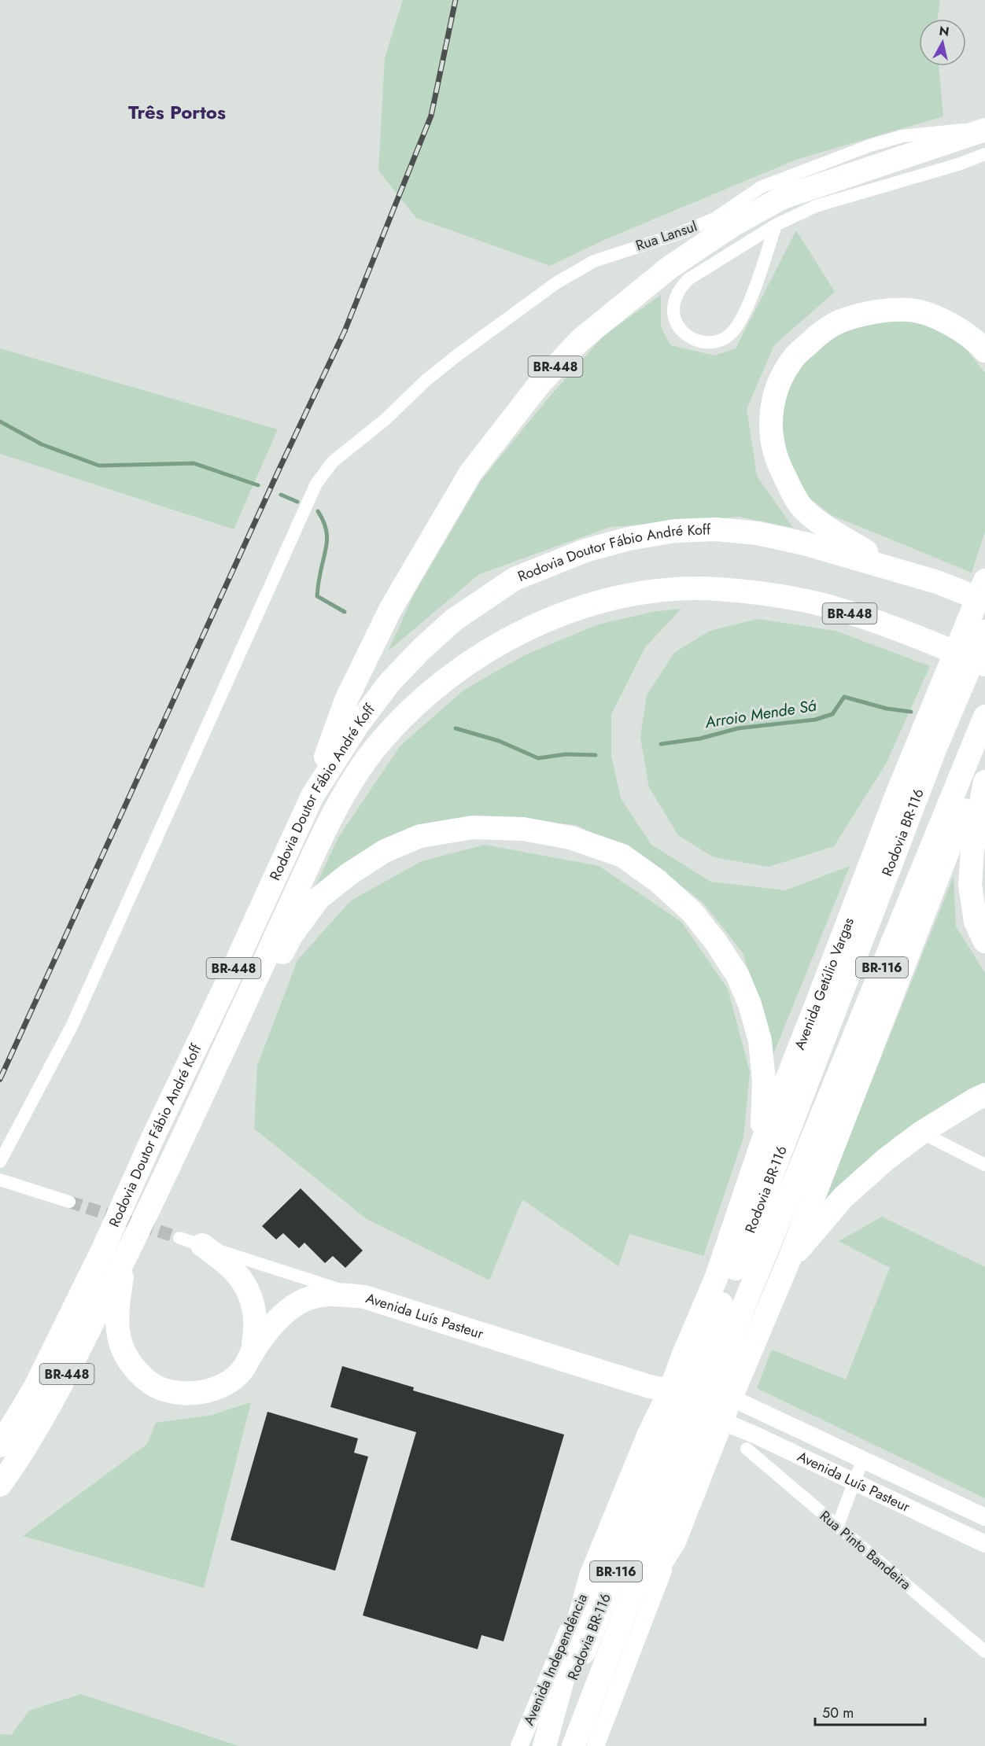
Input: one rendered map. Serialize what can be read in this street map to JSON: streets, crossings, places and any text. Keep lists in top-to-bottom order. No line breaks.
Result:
{"streets":{"highway":["BR-448","Rodovia Doutor Fábio André Koff","Rodovia BR-116","BR-116","Avenida Getúlio Vargas","Avenida Luís Pasteur","Avenida Independência"],"street":["Rua Lansul","Rua Pinto Bandeira"]},"crossings":[["Rua Lansul","BR-448"],["BR-448","Rodovia Doutor Fábio André Koff"],["Rodovia BR-116","BR-116"],["BR-116","Avenida Independência"],["Avenida Getúlio Vargas","Avenida Luís Pasteur"],["Avenida Getúlio Vargas","Avenida Independência"],["Avenida Luís Pasteur","Avenida Independência"]],"districts":["Três Portos"],"water":["Arroio Mende Sá"],"scale_bar":"50 m","north":"top"}
